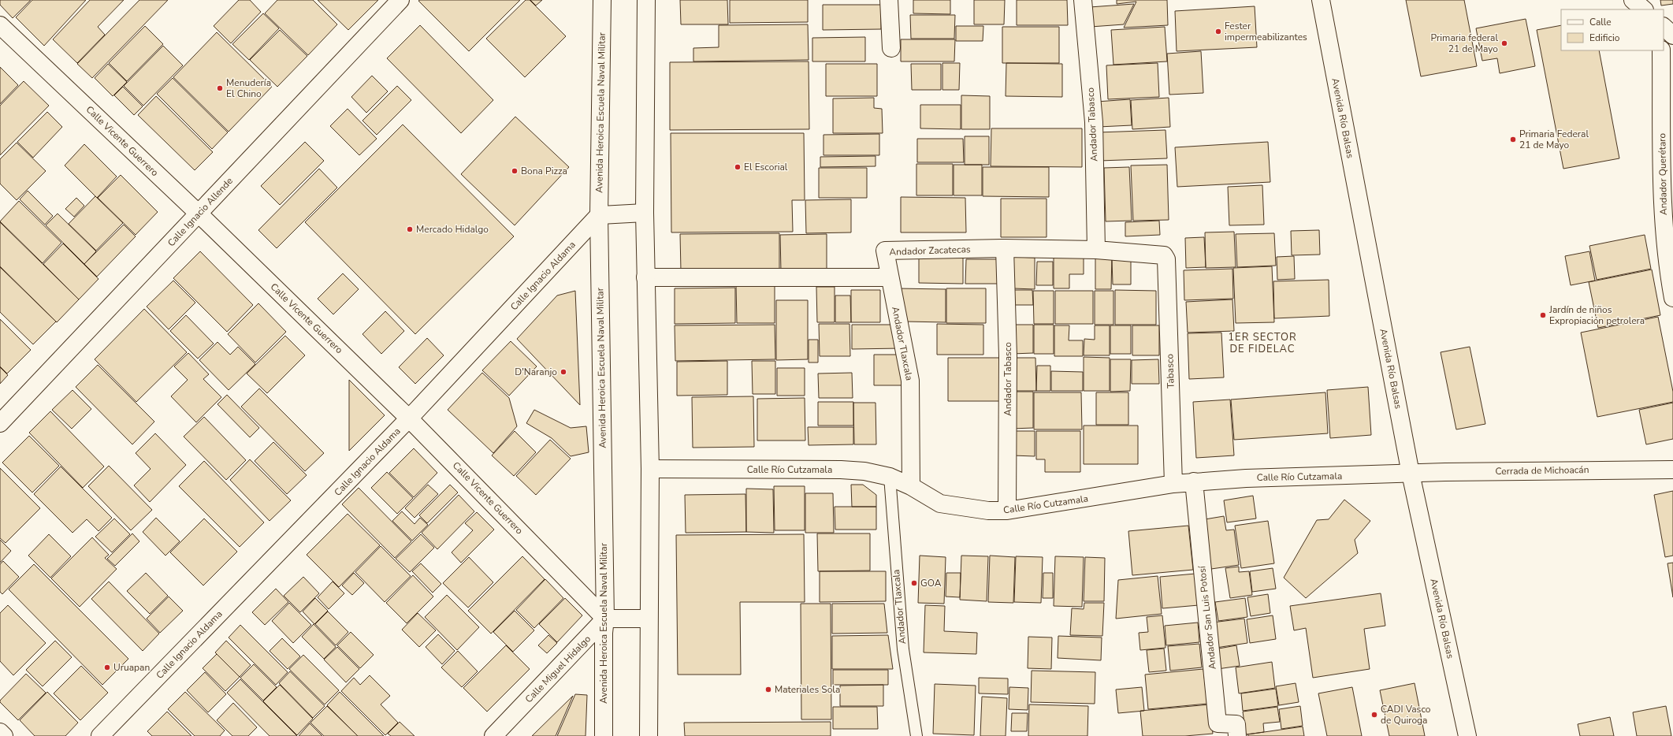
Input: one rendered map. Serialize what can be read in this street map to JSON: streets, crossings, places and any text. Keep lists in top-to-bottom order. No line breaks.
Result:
{"streets":{"street":["Avenida Heroica Escuela Naval Militar","Avenida Río Balsas","Andador Tabasco","Calle Vicente Guerrero","Andador Querétaro","Calle Ignacio Allende","Andador Zacatecas","Calle Ignacio Aldama","Andador Tlaxcala","Tabasco","Calle Río Cutzamala","Cerrada de Michoacán","Andador San Luis Potosí","Calle Miguel Hidalgo"]},"crossings":[["Avenida Heroica Escuela Naval Militar","Calle Vicente Guerrero"],["Avenida Heroica Escuela Naval Militar","Calle Ignacio Aldama"],["Avenida Heroica Escuela Naval Militar","Calle Miguel Hidalgo"],["Avenida Río Balsas","Calle Río Cutzamala"],["Avenida Río Balsas","Cerrada de Michoacán"],["Andador Tabasco","Andador Zacatecas"],["Andador Tabasco","Calle Río Cutzamala"],["Calle Vicente Guerrero","Calle Ignacio Allende"],["Calle Vicente Guerrero","Calle Ignacio Aldama"],["Calle Vicente Guerrero","Calle Miguel Hidalgo"],["Andador Zacatecas","Andador Tlaxcala"],["Andador Zacatecas","Tabasco"],["Andador Tlaxcala","Calle Río Cutzamala"],["Tabasco","Calle Río Cutzamala"],["Calle Río Cutzamala","Cerrada de Michoacán"],["Calle Río Cutzamala","Andador San Luis Potosí"]],"districts":["1ER SECTOR DE FIDELAC"],"places":["Fester impermeabilizantes","Primaria federal 21 de Mayo","Menudería El Chino","Primaria Federal 21 de Mayo","El Escorial","Bona Pizza","Mercado Hidalgo","Jardín de niños Expropiación petrolera","D'Naranjo","GOA","Uruapan","Materiales Sola","CADI Vasco de Quiroga"],"legend":["Calle","Edificio"]}
